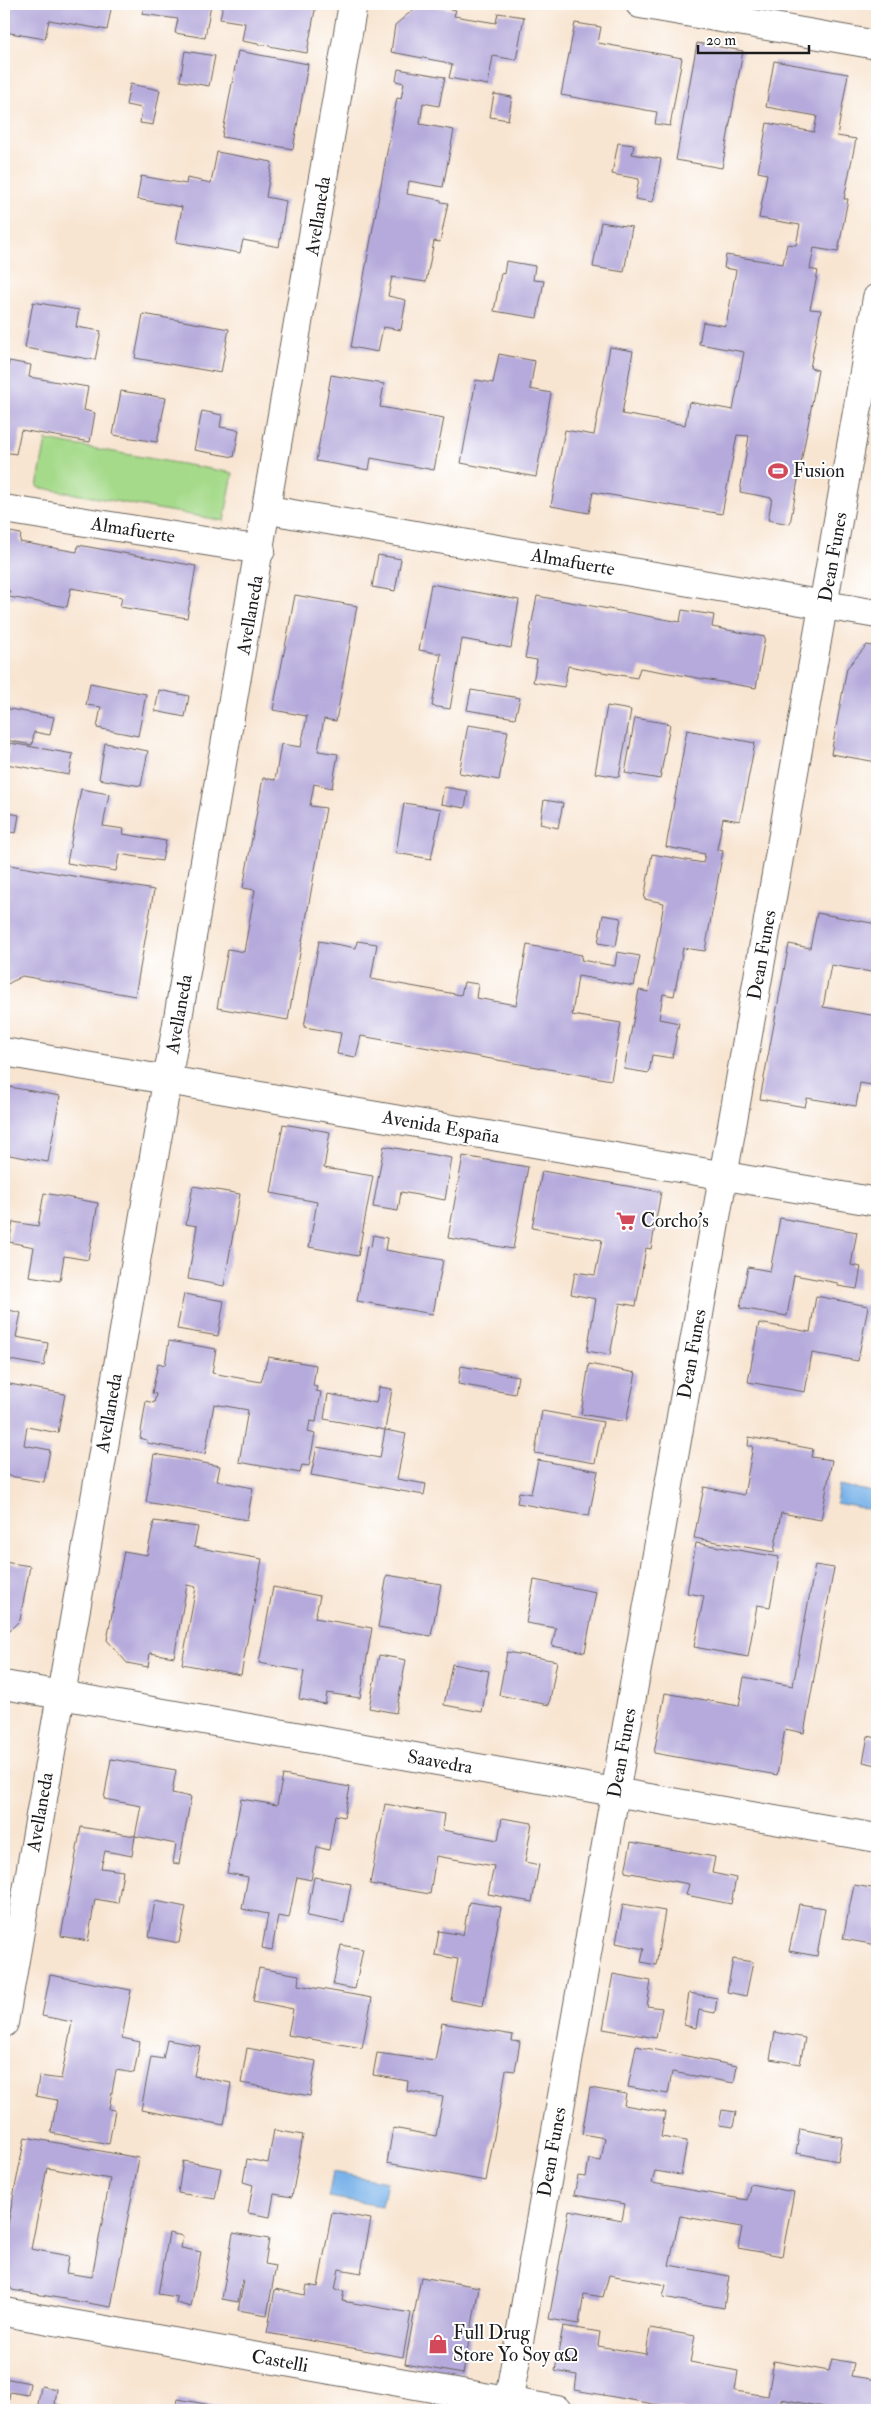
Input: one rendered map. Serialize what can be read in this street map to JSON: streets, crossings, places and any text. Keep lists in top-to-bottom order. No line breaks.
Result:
{"streets":{"street":["Avellaneda","Almafuerte","Dean Funes","Avenida España","Saavedra","Castelli"]},"crossings":[["Avellaneda","Almafuerte"],["Avellaneda","Avenida España"],["Avellaneda","Saavedra"],["Almafuerte","Dean Funes"],["Dean Funes","Avenida España"],["Dean Funes","Saavedra"],["Dean Funes","Castelli"]],"places":{"sports":["Fusion"],"supermarket":["Corcho's"],"shop":["Full Drug Store Yo Soy αΩ"]},"scale_bar":"20 m"}
